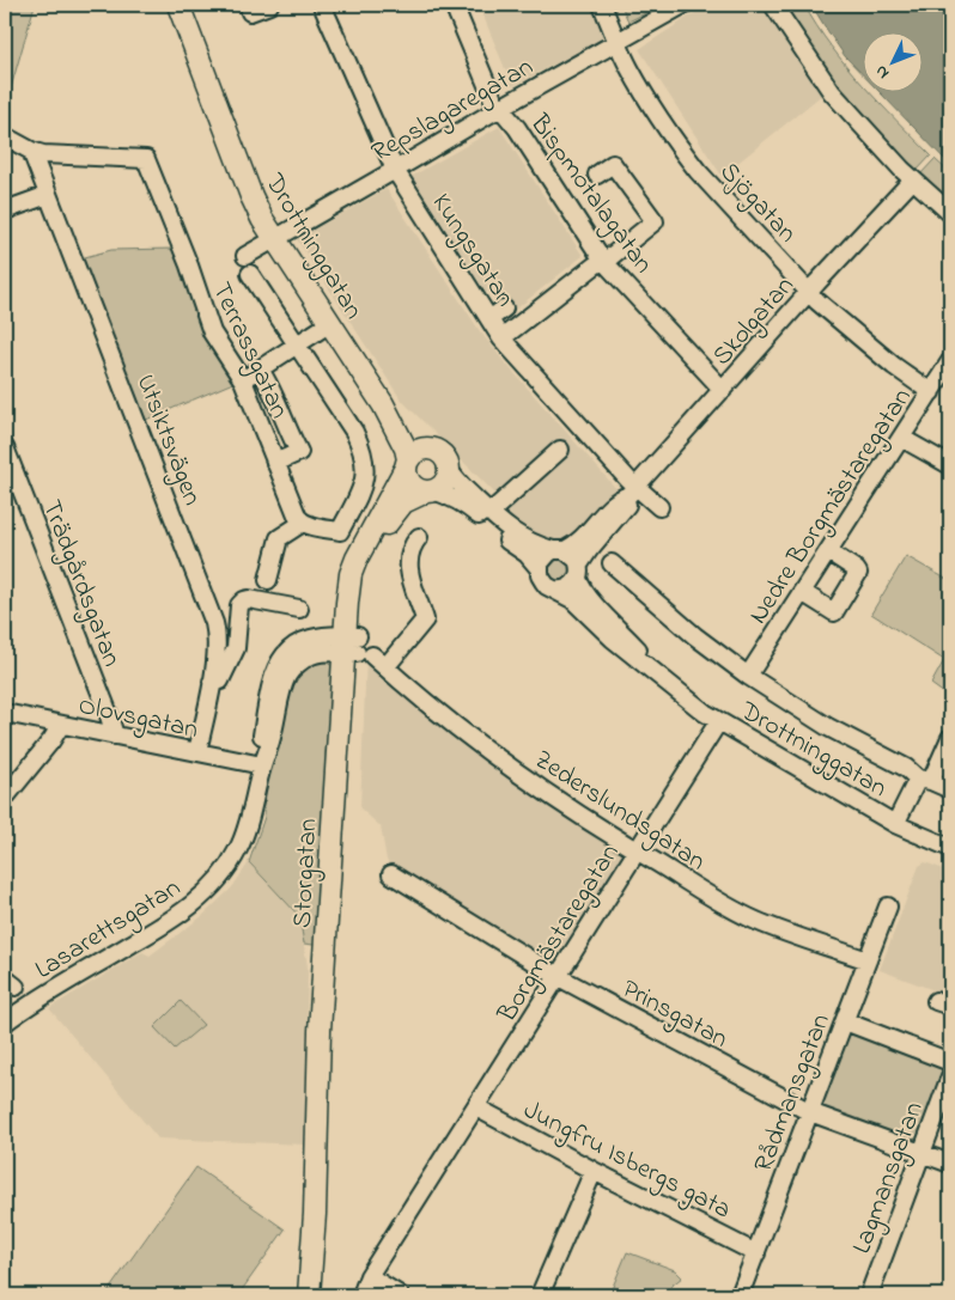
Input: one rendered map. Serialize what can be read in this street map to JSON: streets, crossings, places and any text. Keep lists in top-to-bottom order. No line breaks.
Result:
{"streets":{"main road":["Drottninggatan","Storgatan"],"street":["Repslagaregatan","Bispmotalagatan","Sjögatan","Kungsgatan","Skolgatan","Terrassgatan","Utsiktsvägen","Nedre Borgmästaregatan","Trädgårdsgatan","Olovsgatan","Zederslundsgatan","Lasarettsgatan","Borgmästaregatan","Prinsgatan","Rådmansgatan","Jungfru Isbergs gata","Lagmansgatan"]},"crossings":[["Repslagaregatan","Bispmotalagatan"],["Repslagaregatan","Sjögatan"],["Repslagaregatan","Drottninggatan"],["Repslagaregatan","Kungsgatan"],["Bispmotalagatan","Skolgatan"],["Sjögatan","Skolgatan"],["Sjögatan","Nedre Borgmästaregatan"],["Drottninggatan","Skolgatan"],["Drottninggatan","Storgatan"],["Drottninggatan","Borgmästaregatan"],["Kungsgatan","Skolgatan"],["Terrassgatan","Utsiktsvägen"],["Utsiktsvägen","Olovsgatan"],["Trädgårdsgatan","Olovsgatan"],["Olovsgatan","Lasarettsgatan"],["Zederslundsgatan","Storgatan"],["Zederslundsgatan","Lasarettsgatan"],["Zederslundsgatan","Borgmästaregatan"],["Zederslundsgatan","Rådmansgatan"],["Storgatan","Lasarettsgatan"],["Borgmästaregatan","Prinsgatan"],["Borgmästaregatan","Jungfru Isbergs gata"],["Prinsgatan","Rådmansgatan"],["Prinsgatan","Lagmansgatan"],["Rådmansgatan","Jungfru Isbergs gata"]],"north":"bottom left"}
